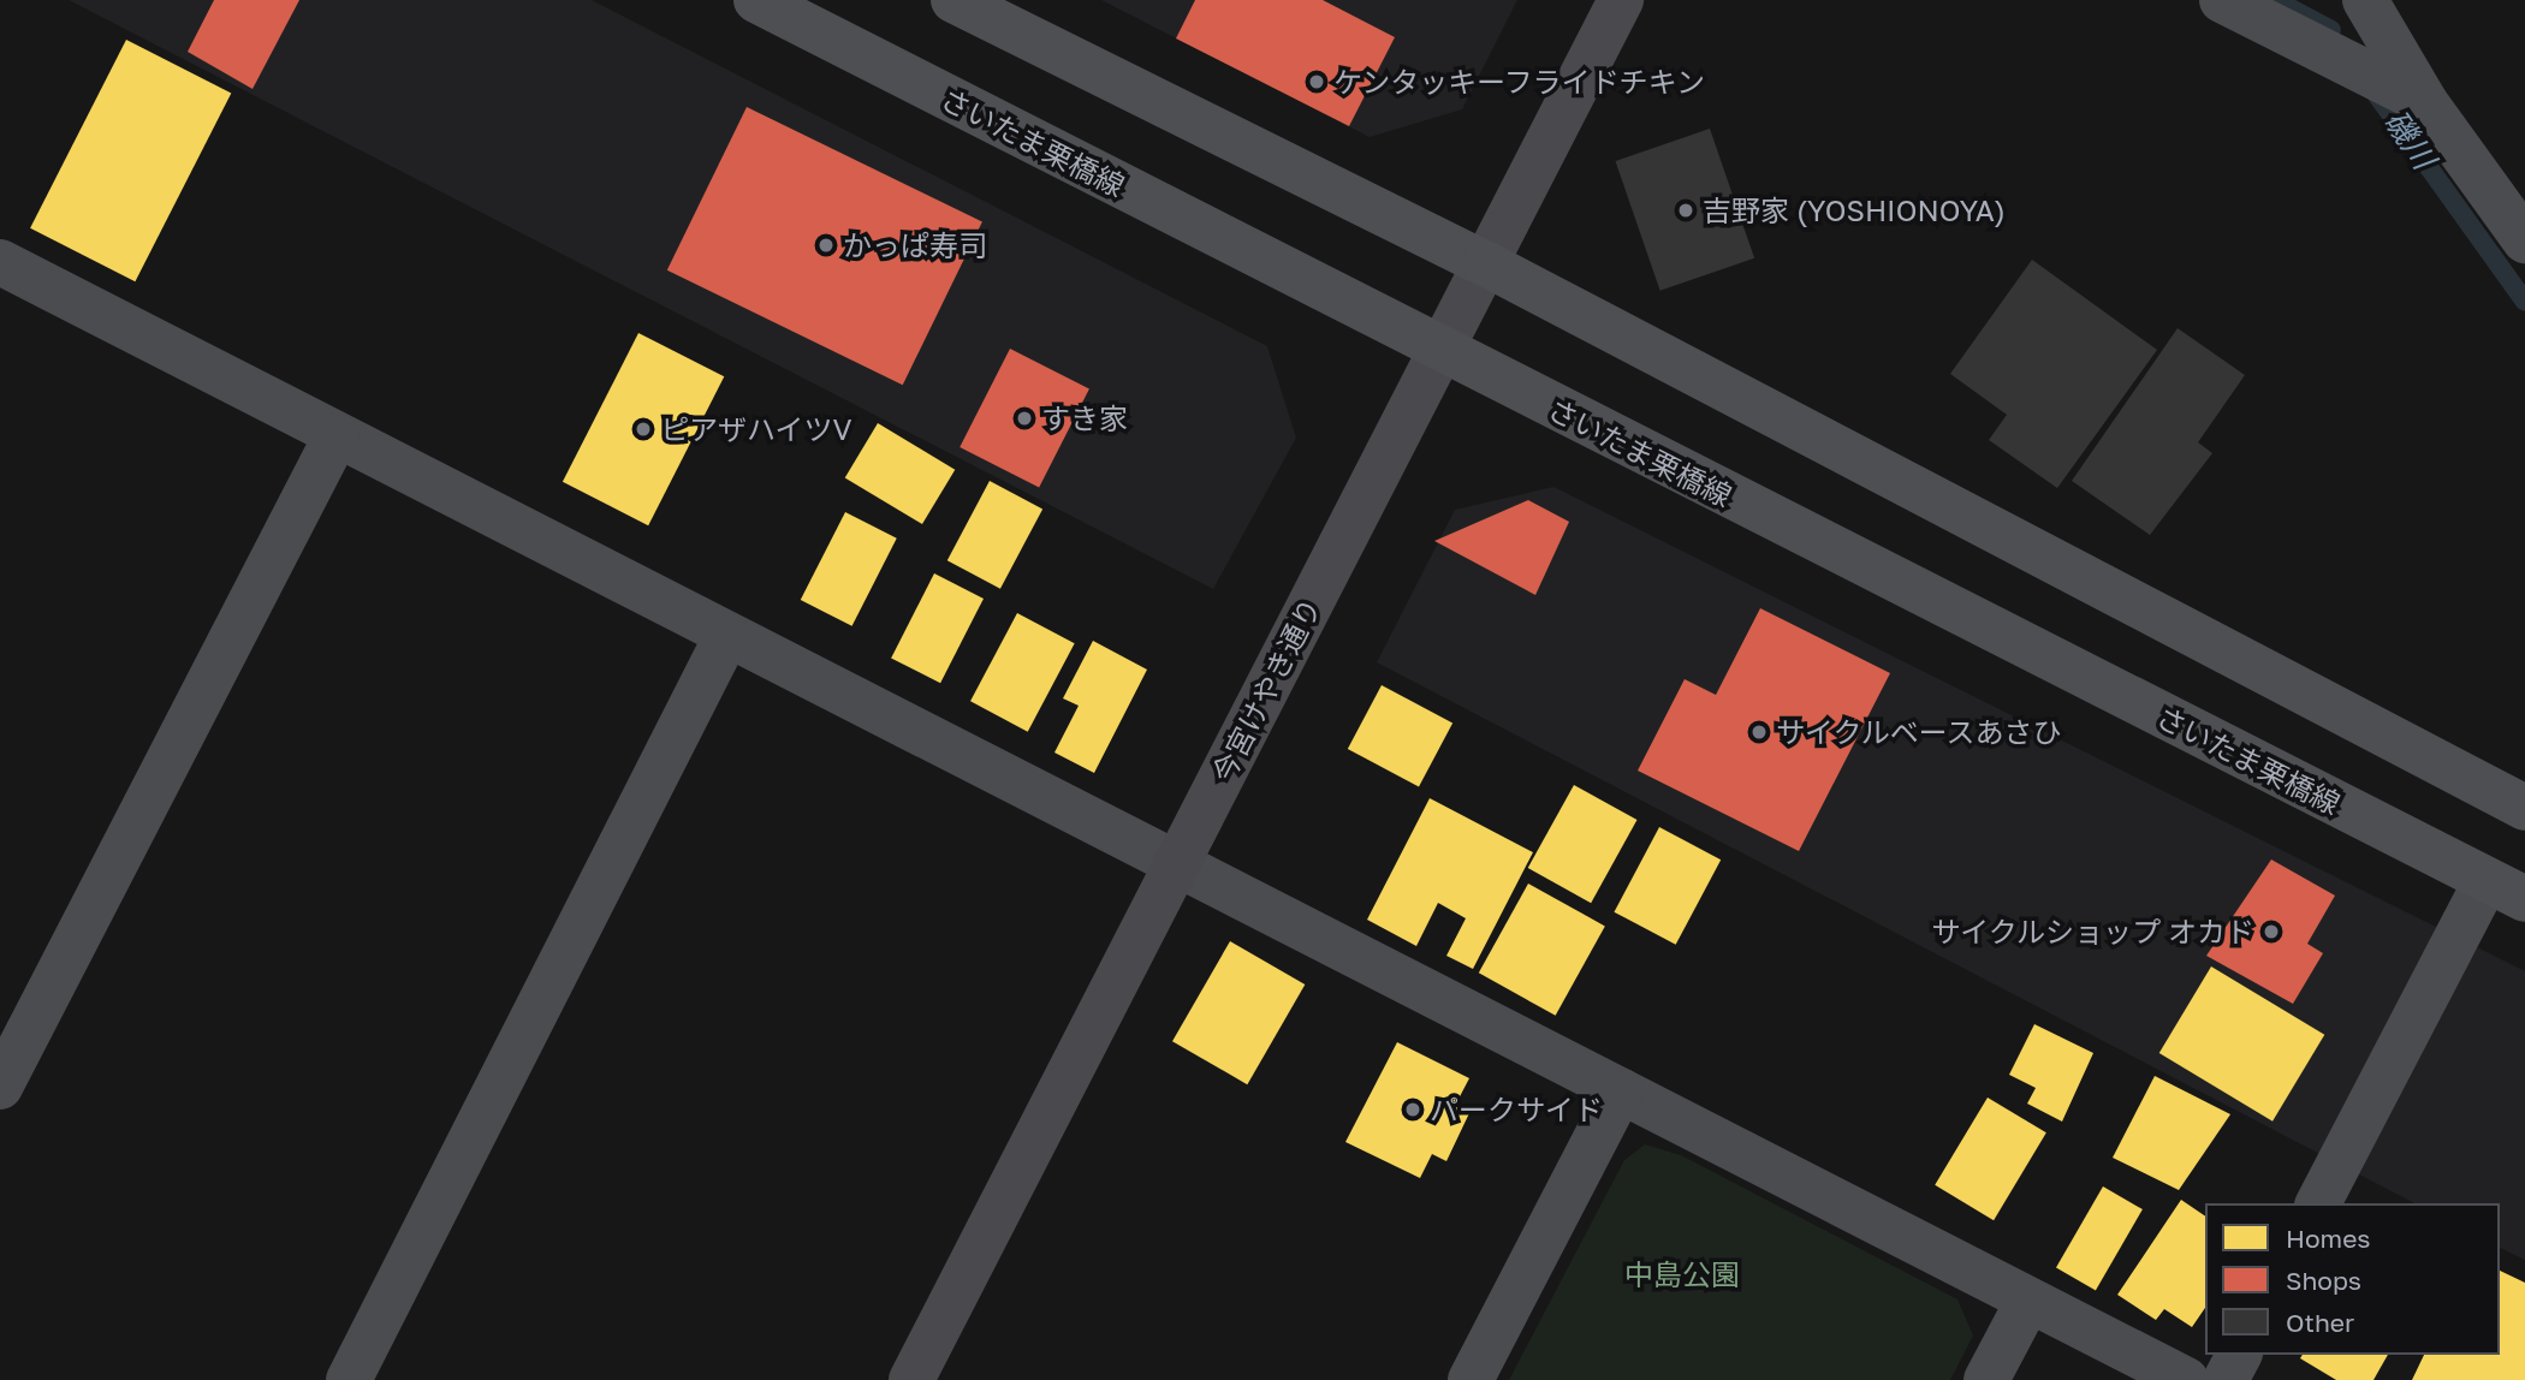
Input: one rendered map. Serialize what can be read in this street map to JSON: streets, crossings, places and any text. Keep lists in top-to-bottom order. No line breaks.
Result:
{"streets":{"main road":["さいたま栗橋線"],"street":["今宮けやき通り"]},"crossings":[["さいたま栗橋線","今宮けやき通り"]],"water":["磯川"],"parks":["中島公園"],"places":["ケンタッキーフライドチキン","吉野家 (YOSHIONOYA)","かっぱ寿司","すき家","ピアザハイツV","サイクルベースあさひ","サイクルショップ オカド","パークサイド"],"legend":["Homes","Shops","Other"]}
